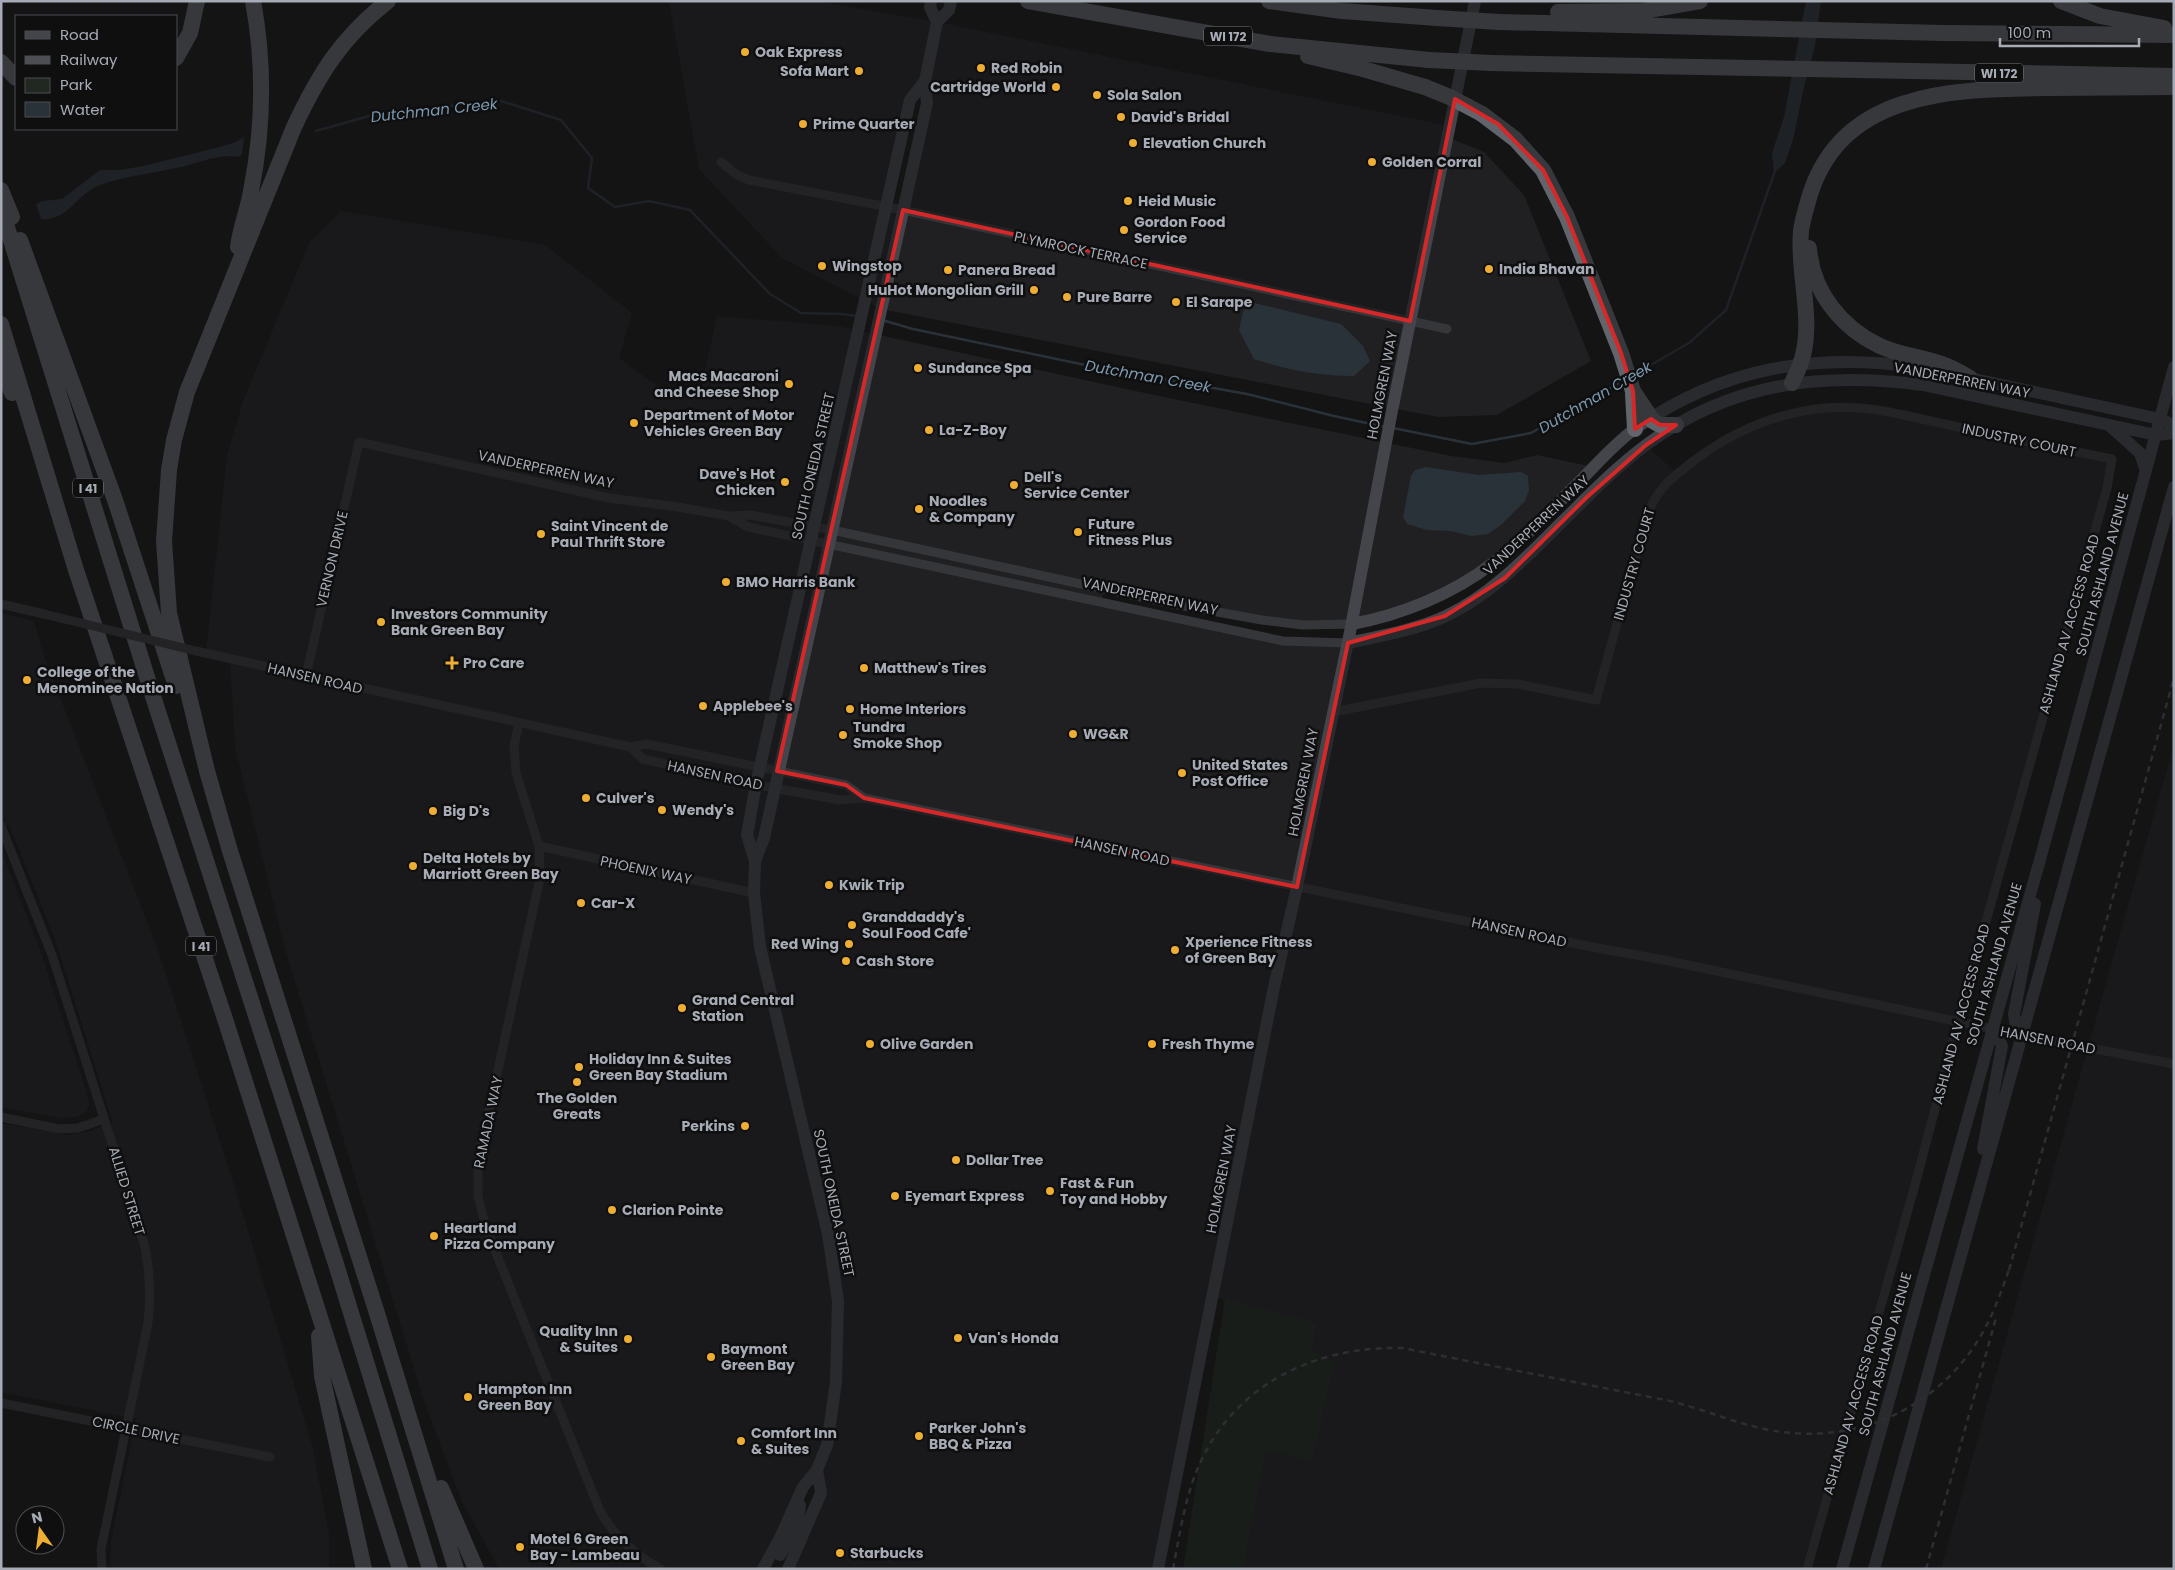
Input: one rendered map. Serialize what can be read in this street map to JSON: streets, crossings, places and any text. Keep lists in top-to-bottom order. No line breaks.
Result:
{"streets":{"highway":["WI 172","I 41"],"street":["PLYMROCK TERRACE","VANDERPERREN WAY","HOLMGREN WAY","INDUSTRY COURT","SOUTH ONEIDA STREET","VERNON DRIVE","SOUTH ASHLAND AVENUE","ASHLAND AV ACCESS ROAD","HANSEN ROAD","PHOENIX WAY","RAMADA WAY","ALLIED STREET","CIRCLE DRIVE"]},"crossings":[["PLYMROCK TERRACE","HOLMGREN WAY"],["PLYMROCK TERRACE","SOUTH ONEIDA STREET"],["VANDERPERREN WAY","HOLMGREN WAY"],["VANDERPERREN WAY","SOUTH ONEIDA STREET"],["VANDERPERREN WAY","VERNON DRIVE"],["VANDERPERREN WAY","SOUTH ASHLAND AVENUE"],["HOLMGREN WAY","INDUSTRY COURT"],["HOLMGREN WAY","HANSEN ROAD"],["INDUSTRY COURT","ASHLAND AV ACCESS ROAD"],["SOUTH ONEIDA STREET","HANSEN ROAD"],["SOUTH ONEIDA STREET","PHOENIX WAY"],["VERNON DRIVE","HANSEN ROAD"],["SOUTH ASHLAND AVENUE","HANSEN ROAD"],["ASHLAND AV ACCESS ROAD","HANSEN ROAD"],["HANSEN ROAD","RAMADA WAY"],["PHOENIX WAY","RAMADA WAY"],["ALLIED STREET","CIRCLE DRIVE"]],"water":["Dutchman Creek"],"places":{"other":["Oak Express","Red Robin","Sofa Mart","Cartridge World","Sola Salon","David's Bridal","Prime Quarter","Elevation Church","Golden Corral","Heid Music","Gordon Food Service","Wingstop","India Bhavan","Panera Bread","HuHot Mongolian Grill","Pure Barre","El Sarape","Sundance Spa","Macs Macaroni and Cheese Shop","Department of Motor Vehicles Green Bay","La-Z-Boy","Dave's Hot Chicken","Dell's Service Center","Noodles & Company","Future Fitness Plus","Saint Vincent de Paul Thrift Store","BMO Harris Bank","Investors Community Bank Green Bay","Matthew's Tires","College of the Menominee Nation","Applebee's","Home Interiors","WG&R","Tundra Smoke Shop","United States Post Office","Culver's","Wendy's","Big D's","Delta Hotels by Marriott Green Bay","Kwik Trip","Car-X","Granddaddy's Soul Food Cafe'","Red Wing","Xperience Fitness of Green Bay","Cash Store","Grand Central Station","Olive Garden","Fresh Thyme","Holiday Inn & Suites Green Bay Stadium","The Golden Greats","Perkins","Dollar Tree","Fast & Fun Toy and Hobby","Eyemart Express","Clarion Pointe","Heartland Pizza Company","Van's Honda","Quality Inn & Suites","Baymont Green Bay","Hampton Inn Green Bay","Parker John's BBQ & Pizza","Comfort Inn & Suites","Motel 6 Green Bay - Lambeau","Starbucks"],"health":["Pro Care"]},"legend":["Road","Railway","Park","Water"],"scale_bar":"100 m","north":"top"}
